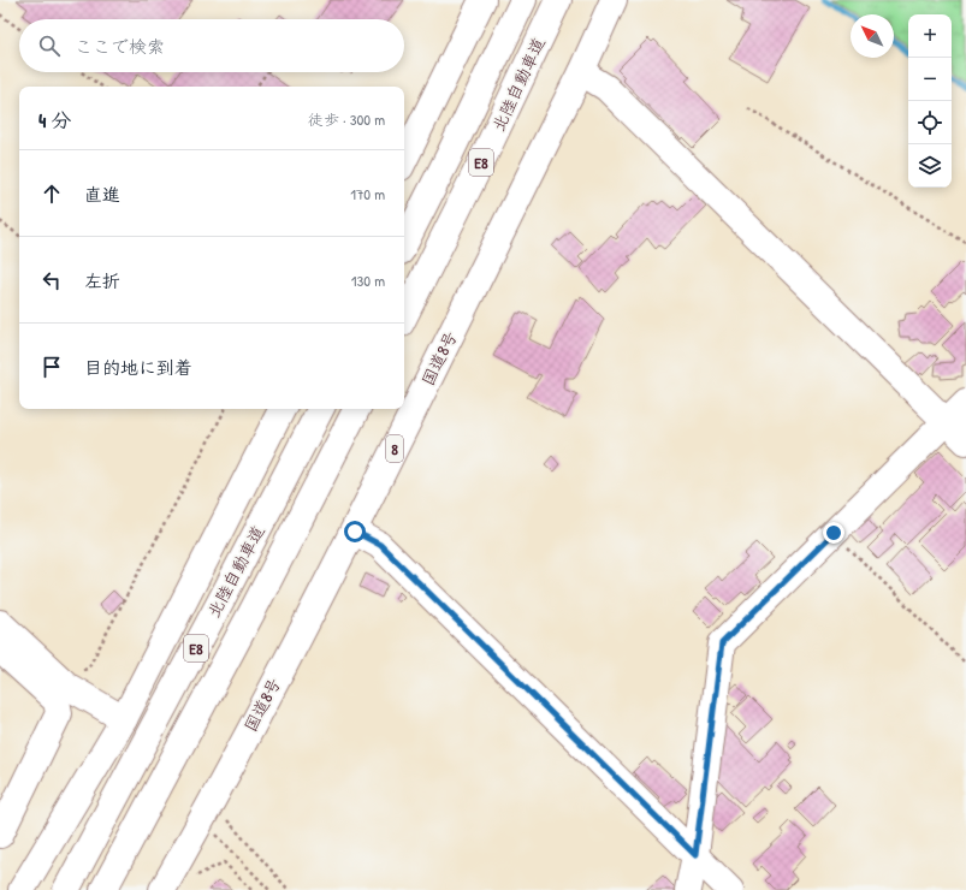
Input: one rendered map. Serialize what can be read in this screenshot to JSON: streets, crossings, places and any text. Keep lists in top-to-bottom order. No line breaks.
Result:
{"streets":{"main road":["北陸自動車道","E8","国道8号","8"]},"north":"top left","page":{"map_buttons":["+","−"],"search":"ここで検索","heading":["4 分","徒歩 · 300 m"],"list":[["直進","170 m"],["左折","130 m"],"目的地に到着"]}}
